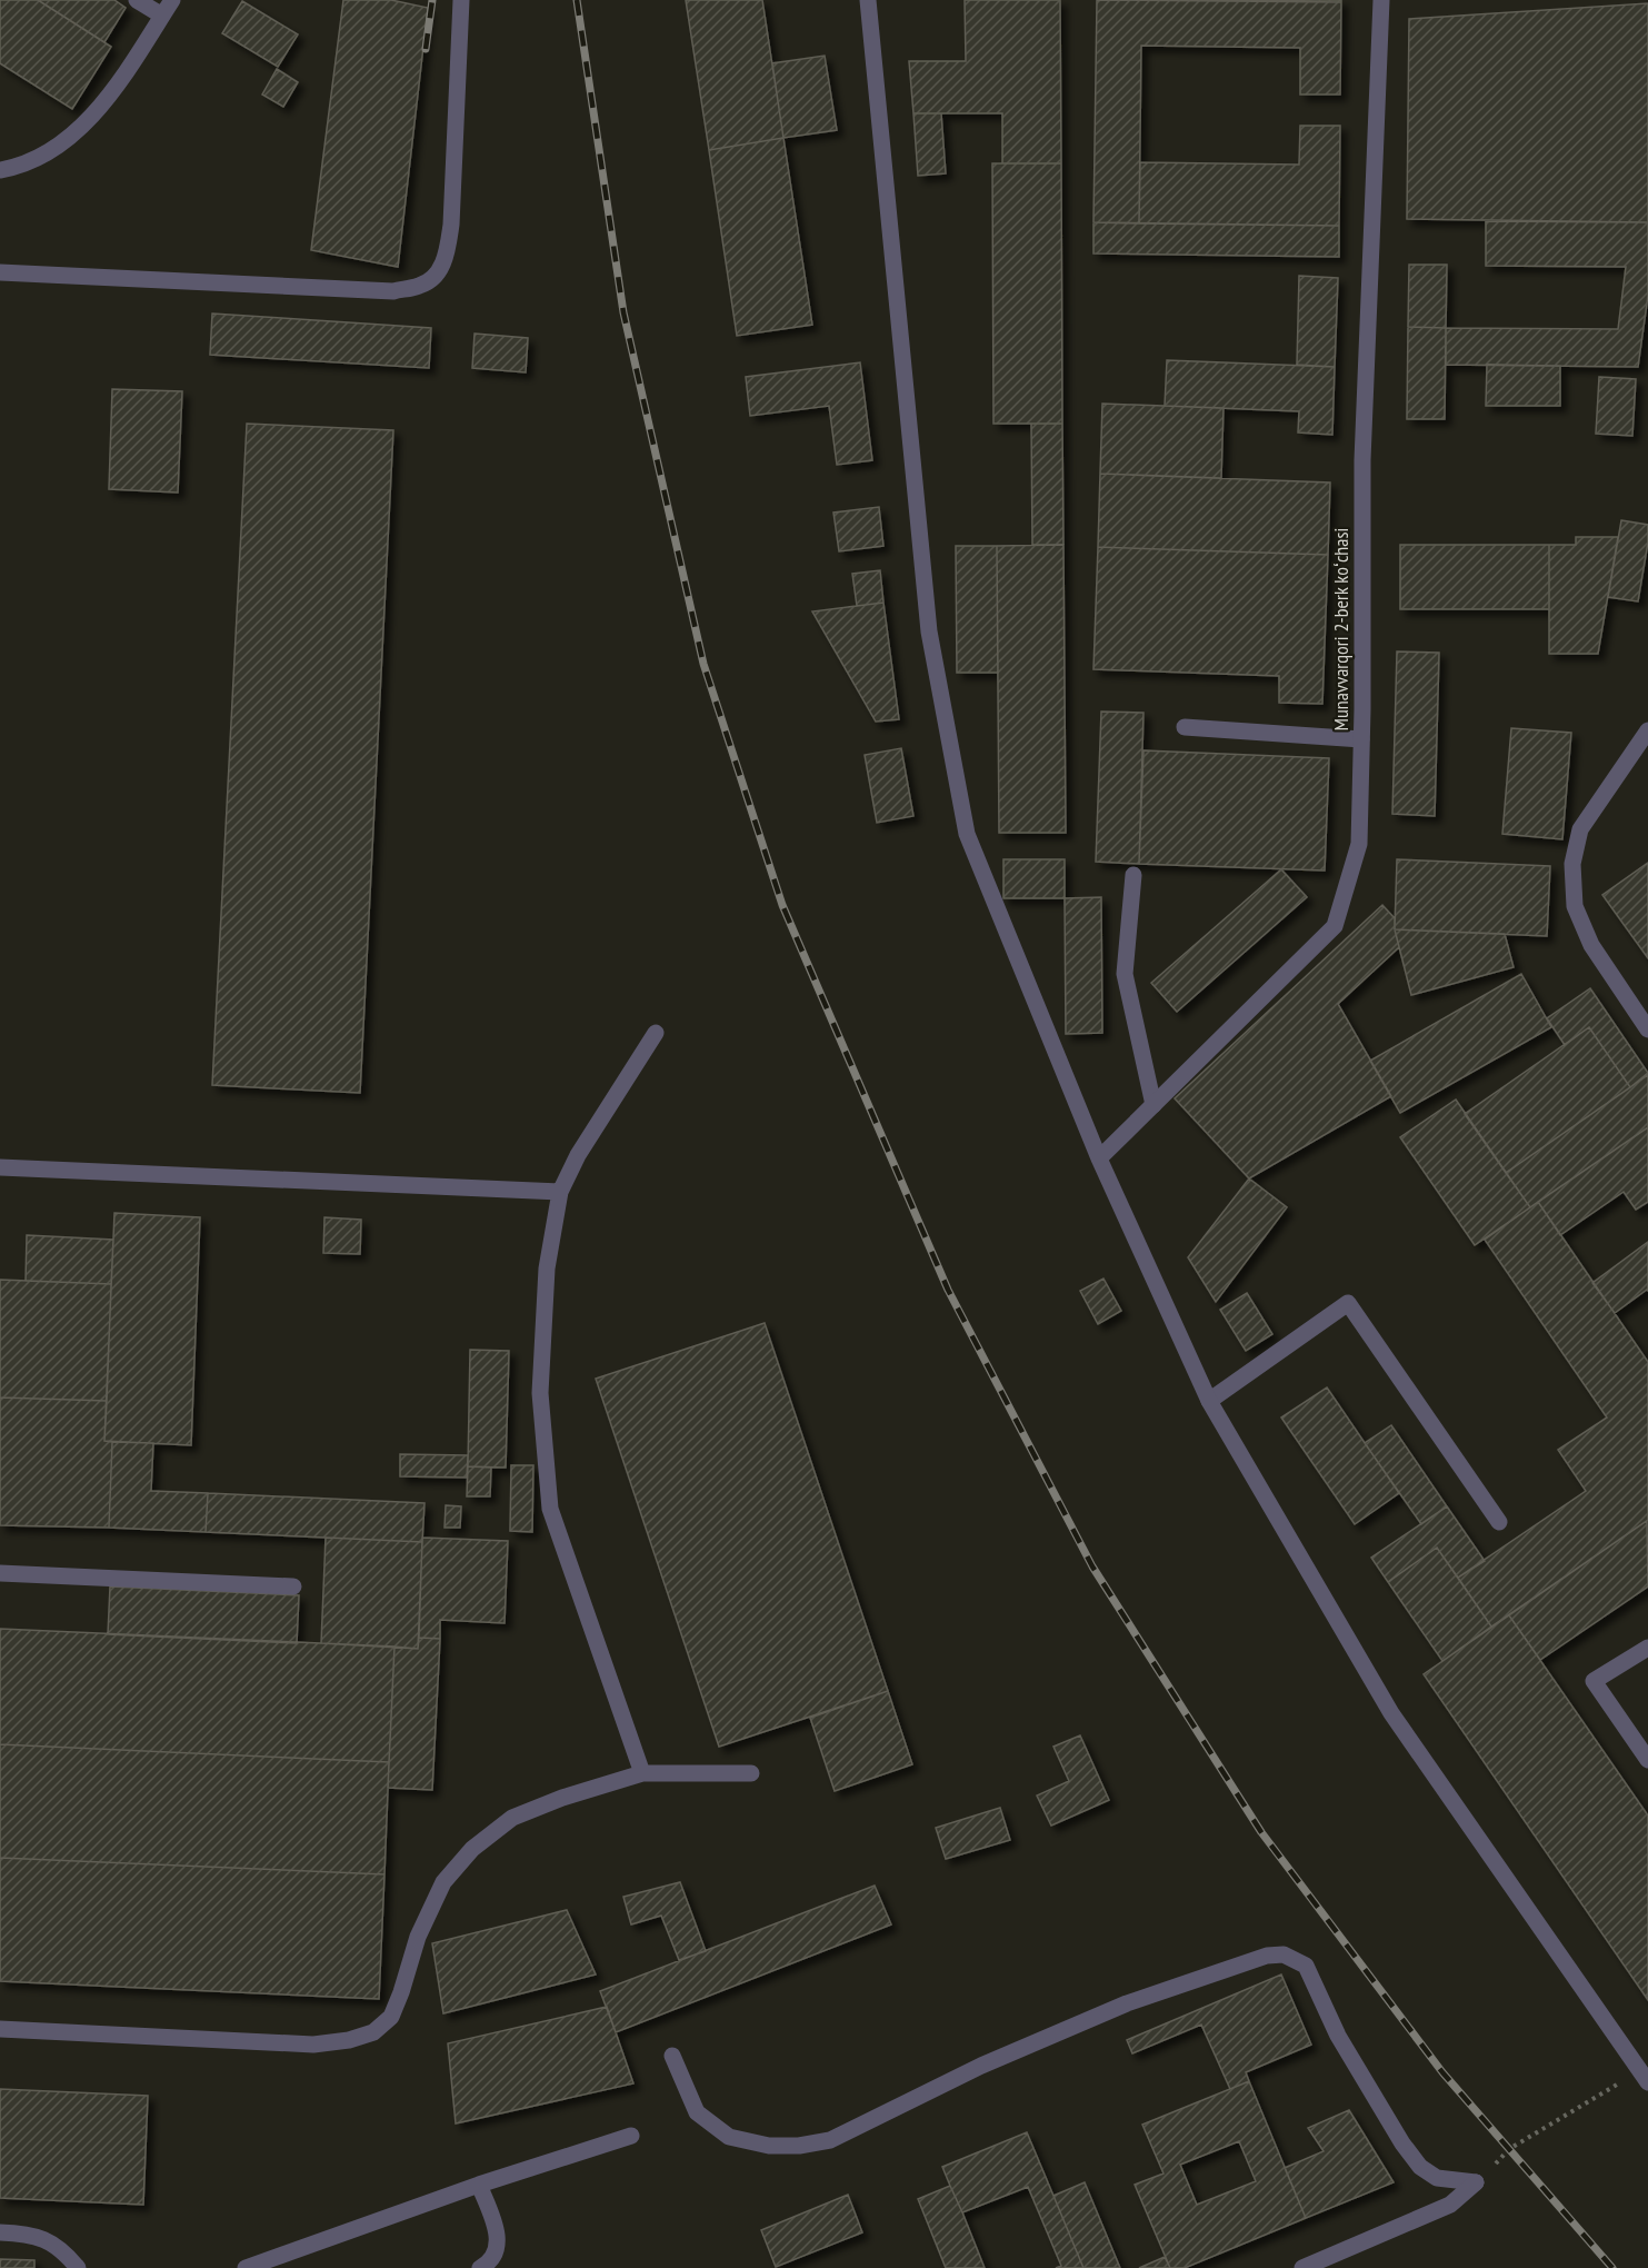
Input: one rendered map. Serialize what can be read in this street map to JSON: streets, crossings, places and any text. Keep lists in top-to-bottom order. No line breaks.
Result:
{"streets":{"street":["Munavvarqori 2-berk koʻchasi"]}}
